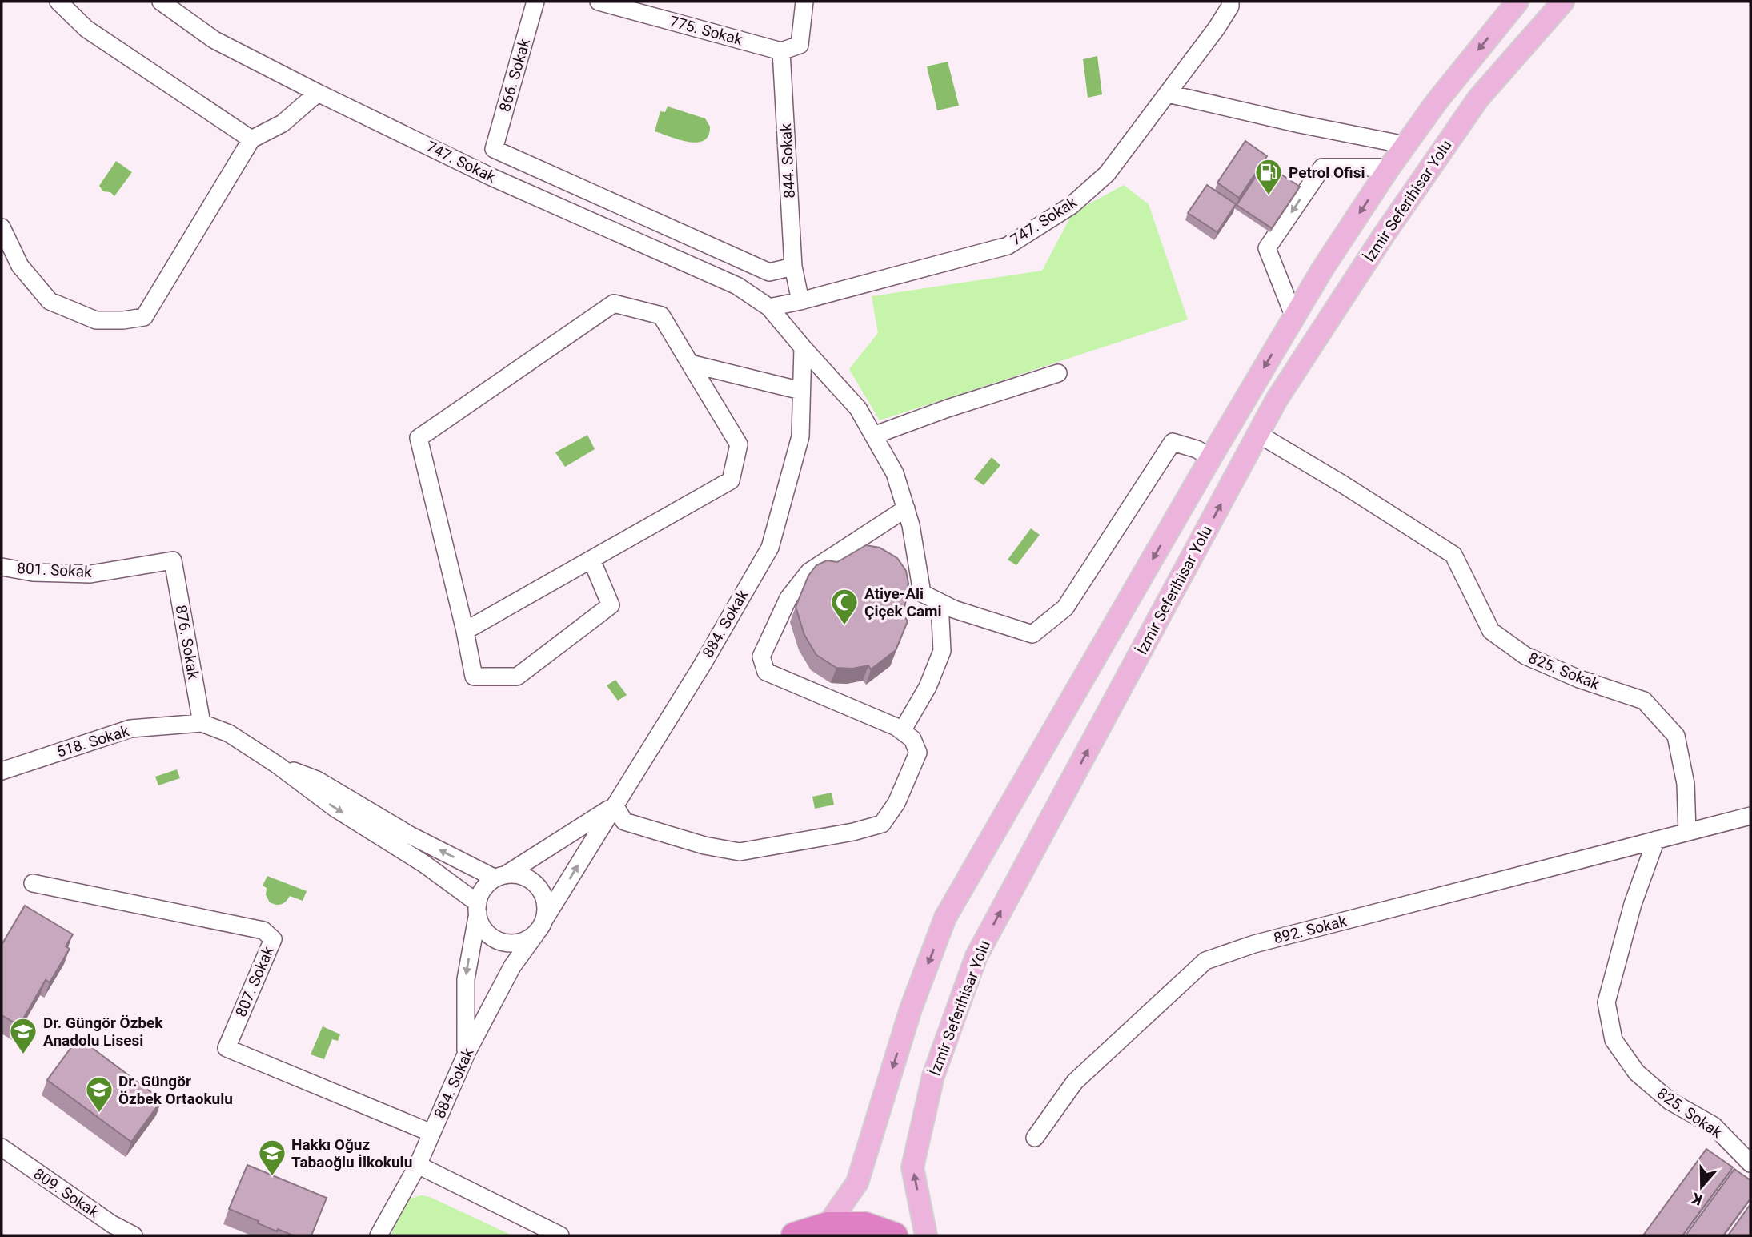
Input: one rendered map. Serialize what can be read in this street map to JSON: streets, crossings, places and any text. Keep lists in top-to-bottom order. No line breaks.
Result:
{"streets":{"main road":["İzmir Seferihisar Yolu"],"street":["775. Sokak","866. Sokak","844. Sokak","747. Sokak","801. Sokak","884. Sokak","876. Sokak","825. Sokak","518. Sokak","892. Sokak","807. Sokak","809. Sokak"]},"crossings":[["775. Sokak","844. Sokak"],["866. Sokak","844. Sokak"],["844. Sokak","747. Sokak"],["İzmir Seferihisar Yolu","825. Sokak"],["801. Sokak","876. Sokak"],["884. Sokak","518. Sokak"],["884. Sokak","807. Sokak"],["876. Sokak","518. Sokak"],["825. Sokak","892. Sokak"]],"places":{"fuel station":["Petrol Ofisi"],"mosque":["Atiye-Ali Çiçek Cami"],"school or university":["Dr. Güngör Özbek Anadolu Lisesi","Dr. Güngör Özbek Ortaokulu","Hakkı Oğuz Tabaoğlu İlkokulu"]},"north":"bottom"}
